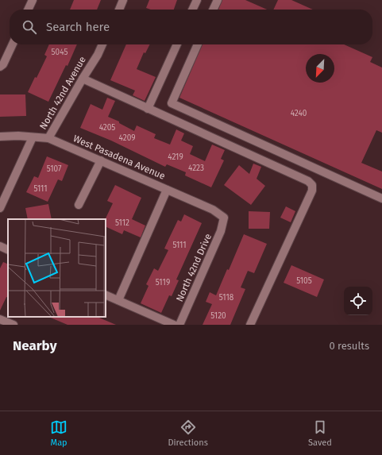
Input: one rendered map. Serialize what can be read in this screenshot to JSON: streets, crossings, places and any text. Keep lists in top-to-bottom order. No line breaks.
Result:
{"streets":{"street":["North 42nd Avenue","West Pasadena Avenue","North 42nd Drive"]},"crossings":[["North 42nd Avenue","West Pasadena Avenue"],["West Pasadena Avenue","North 42nd Drive"]],"house_numbers":["5045","4240","4205","4209","4219","4223","5107","5111","5112","5111","5105","5119","5118","5120"],"north":"bottom left","page":{"search":"Search here","heading":["Nearby","0 results"],"nav":["Map","Directions","Saved"]}}
